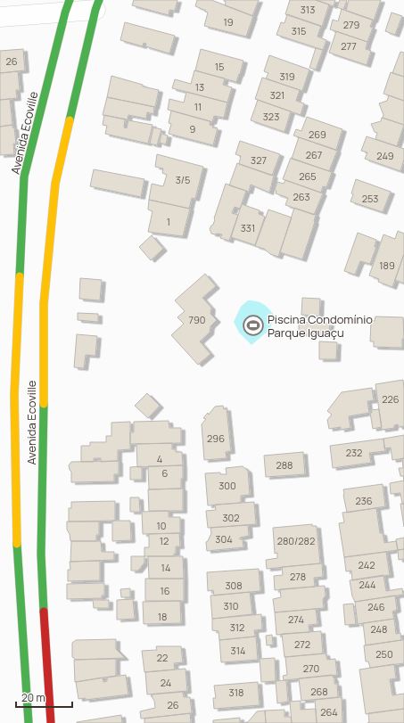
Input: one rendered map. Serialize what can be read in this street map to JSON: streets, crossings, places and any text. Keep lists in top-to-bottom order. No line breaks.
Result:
{"streets":{"street":["Avenida Ecoville"]},"places":{"sports":["Piscina Condomínio Parque Iguaçu"]},"house_numbers":["313","19","279","315","277","26","15","319","13","321","11","323","9","269","267","249","327","265","3/5","263","253","1","331","189","790","226","296","232","4","288","6","300","236","302","10","304","12","280/282","242","14","278","244","308","16","310","246","18","274","312","248","272","314","250","22","270","24","268","318","26","264"],"scale_bar":"20 m"}
